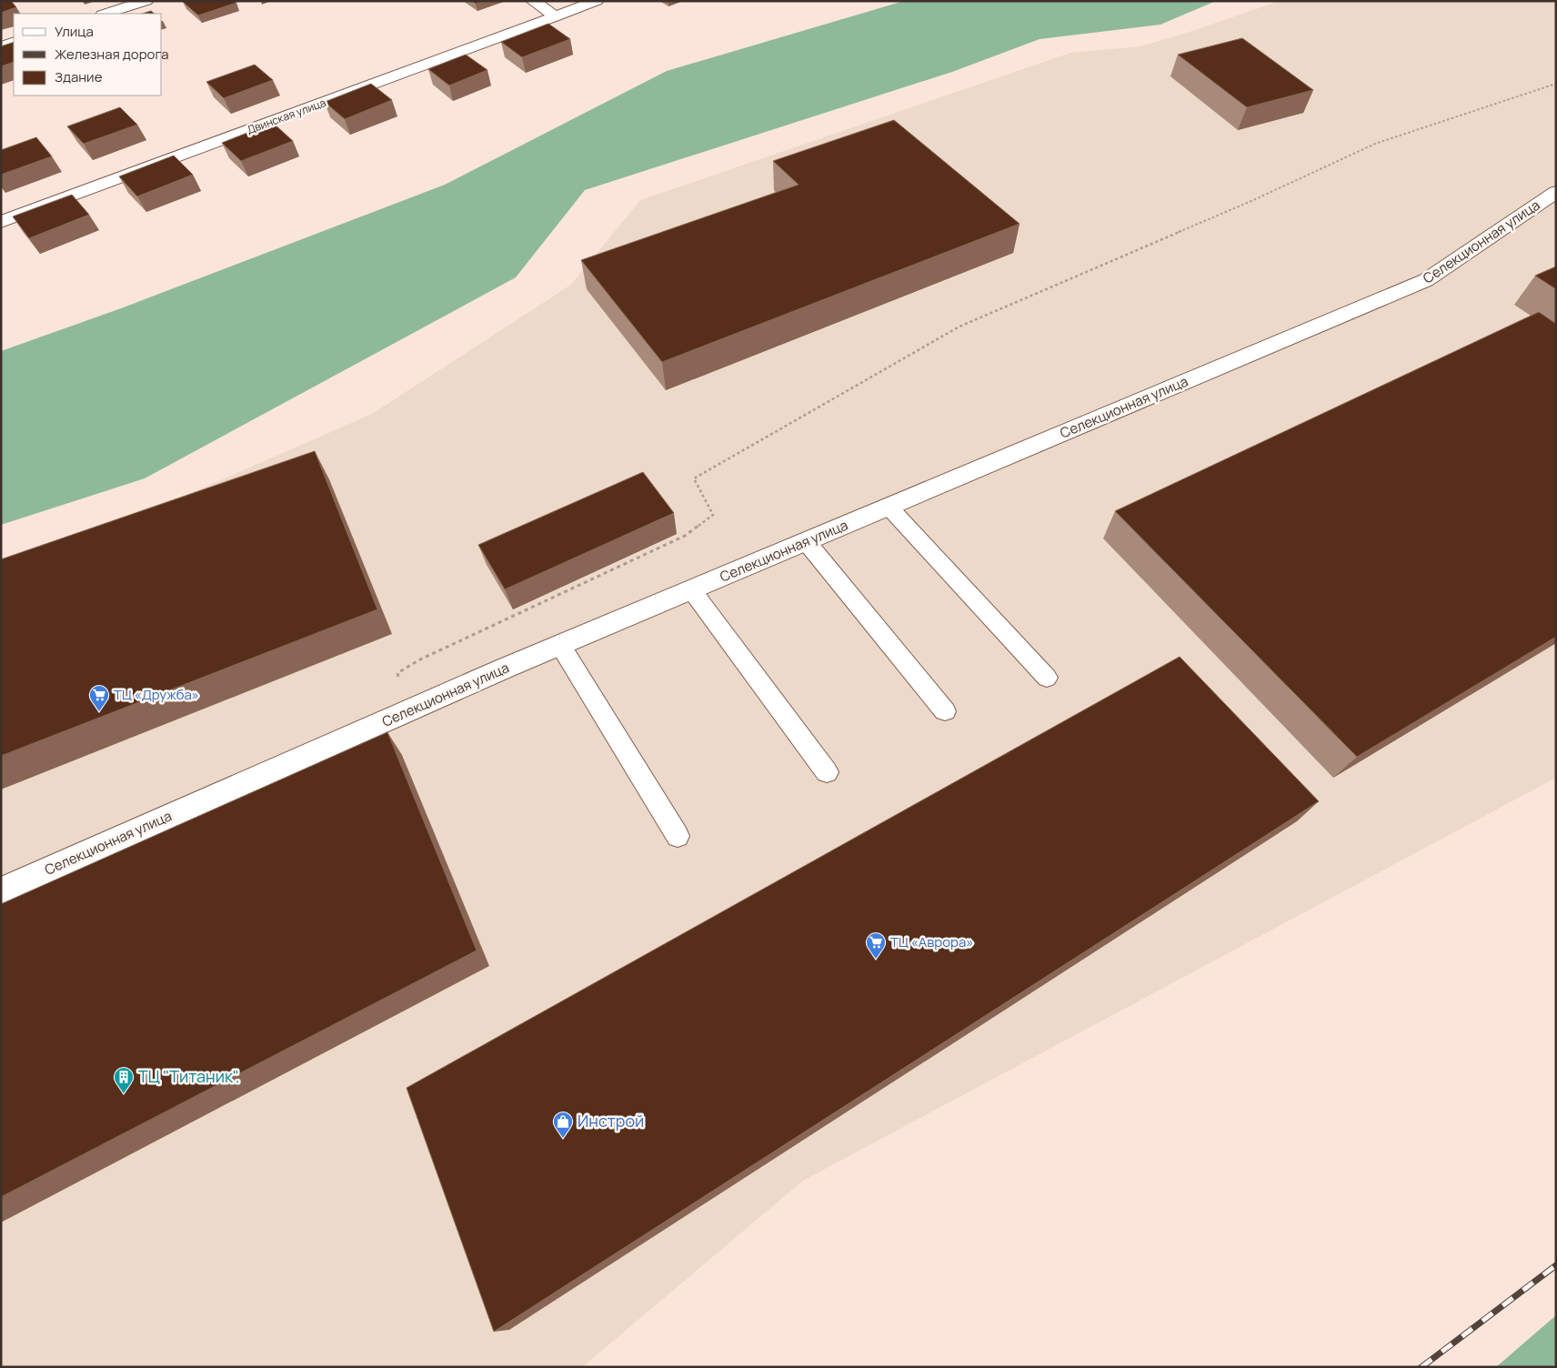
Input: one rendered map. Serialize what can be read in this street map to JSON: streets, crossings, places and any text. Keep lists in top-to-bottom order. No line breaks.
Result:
{"streets":{"street":["Двинская улица","Селекционная улица"]},"places":{"supermarket":["ТЦ «Дружба»","ТЦ «Аврора»"],"building":["ТЦ \"Титаник\"."],"shop":["Инстрой"]},"legend":["Улица","Железная дорога","Здание"]}
